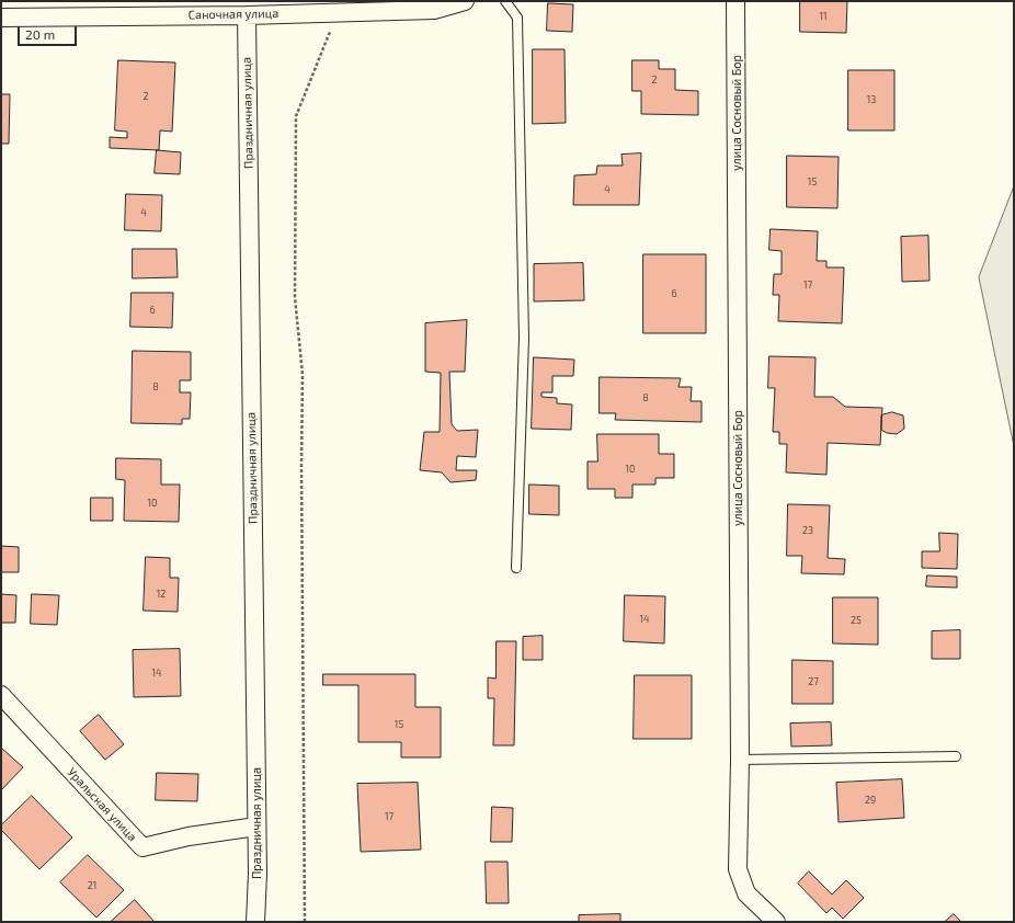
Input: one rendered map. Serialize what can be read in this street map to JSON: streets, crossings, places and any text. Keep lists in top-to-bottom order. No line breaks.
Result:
{"streets":{"street":["Саночная улица","Праздничная улица","улица Сосновый Бор","Уральская улица"]},"crossings":[["Саночная улица","Праздничная улица"],["Праздничная улица","Уральская улица"]],"house_numbers":["11","2","2","13","15","4","4","17","6","6","8","8","10","10","23","12","14","25","14","27","15","29","17","21"],"scale_bar":"20 m"}
